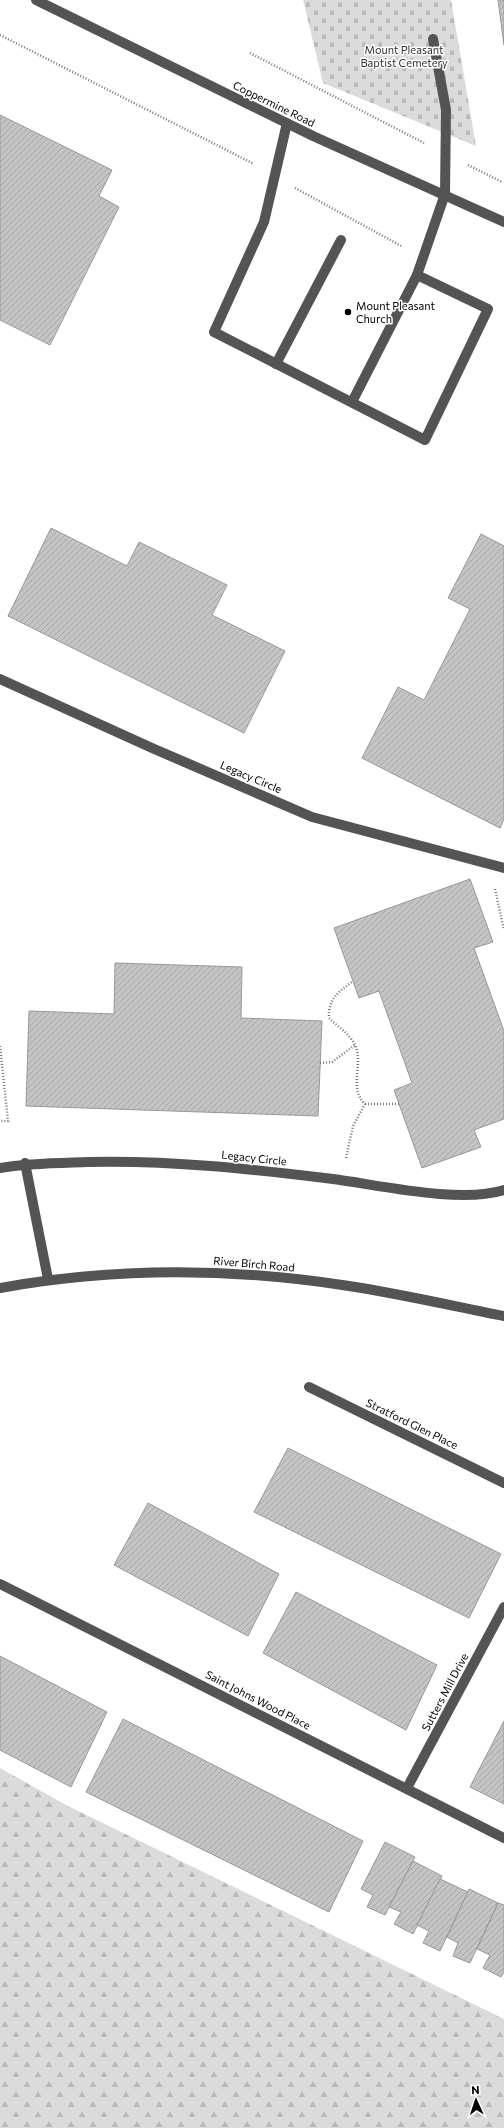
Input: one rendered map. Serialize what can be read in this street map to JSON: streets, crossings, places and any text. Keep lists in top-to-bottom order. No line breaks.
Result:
{"streets":{"street":["Coppermine Road","Legacy Circle","River Birch Road","Stratford Glen Place","Sutters Mill Drive","Saint Johns Wood Place"]},"crossings":[["Sutters Mill Drive","Saint Johns Wood Place"]],"parks":["Mount Pleasant Baptist Cemetery"],"places":["Mount Pleasant Church"],"north":"top"}
